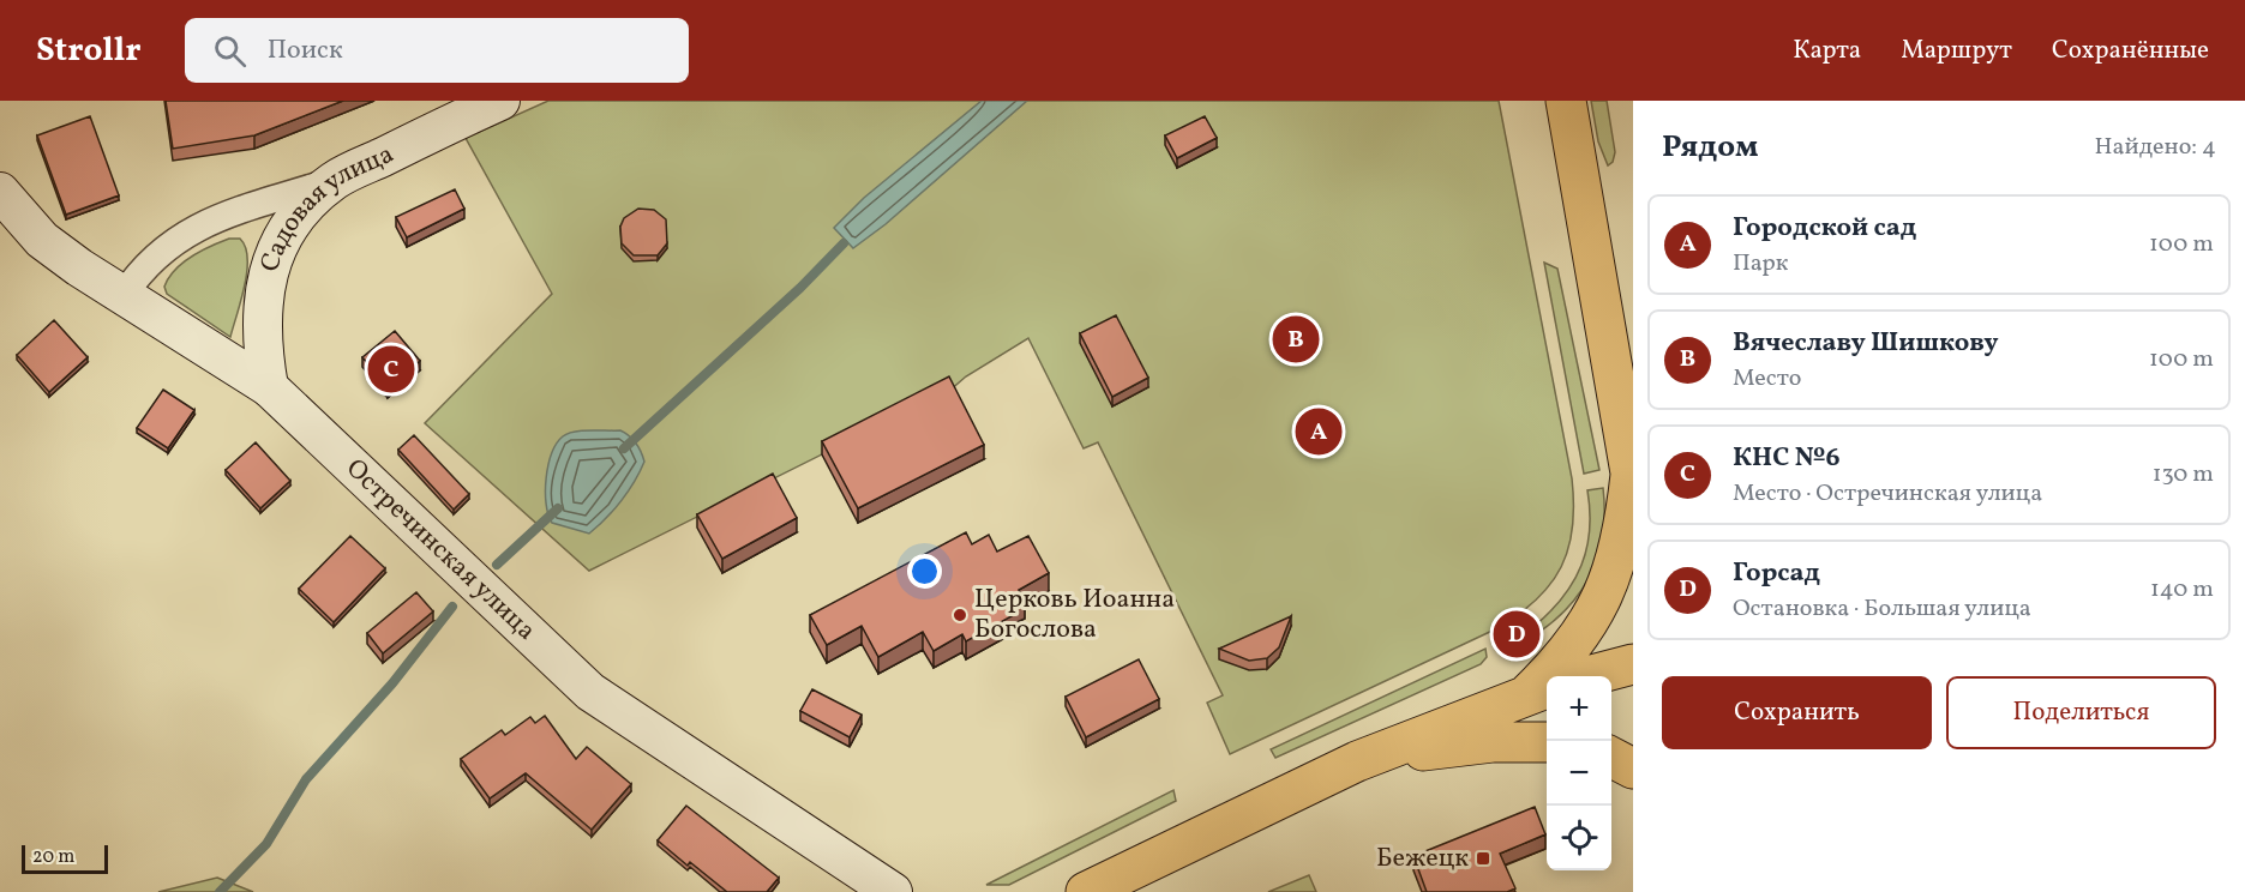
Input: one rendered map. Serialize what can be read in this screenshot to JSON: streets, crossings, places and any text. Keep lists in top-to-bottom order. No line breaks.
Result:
{"streets":{"street":["Садовая улица","Остречинская улица"]},"crossings":[["Садовая улица","Остречинская улица"]],"places":{"other":["Церковь Иоанна Богослова"],"transit":["Бежецк"]},"scale_bar":"20 m","page":{"header":"Strollr","search":"Поиск","nav":["Карта","Маршрут","Сохранённые"],"heading":["Рядом","Найдено: 4"],"list":[{"mark":"A","name":"Городской сад","note":"Парк","value":"100 m"},{"mark":"B","name":"Вячеславу Шишкову","note":"Место","value":"100 m"},{"mark":"C","name":"КНС №6","note":"Место · Остречинская улица","value":"130 m"},{"mark":"D","name":"Горсад","note":"Остановка · Большая улица","value":"140 m"}],"pins":["B","C","A","D"],"buttons":["Сохранить","Поделиться"],"map_buttons":["+","−"],"scale":"20 m"}}
